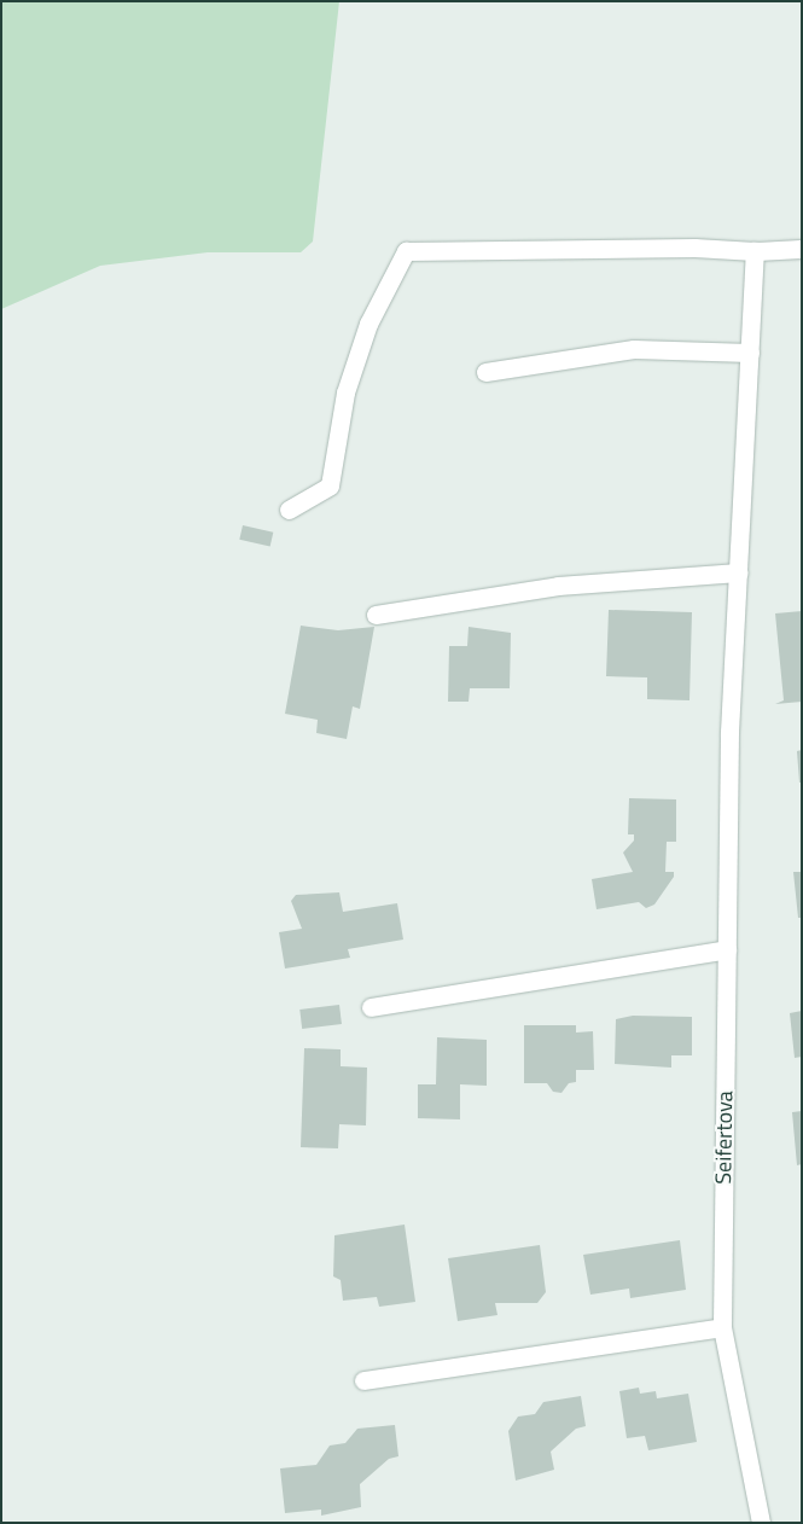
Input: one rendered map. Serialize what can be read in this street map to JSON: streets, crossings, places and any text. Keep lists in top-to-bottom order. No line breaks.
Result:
{"streets":{"street":["Seifertova"]}}
